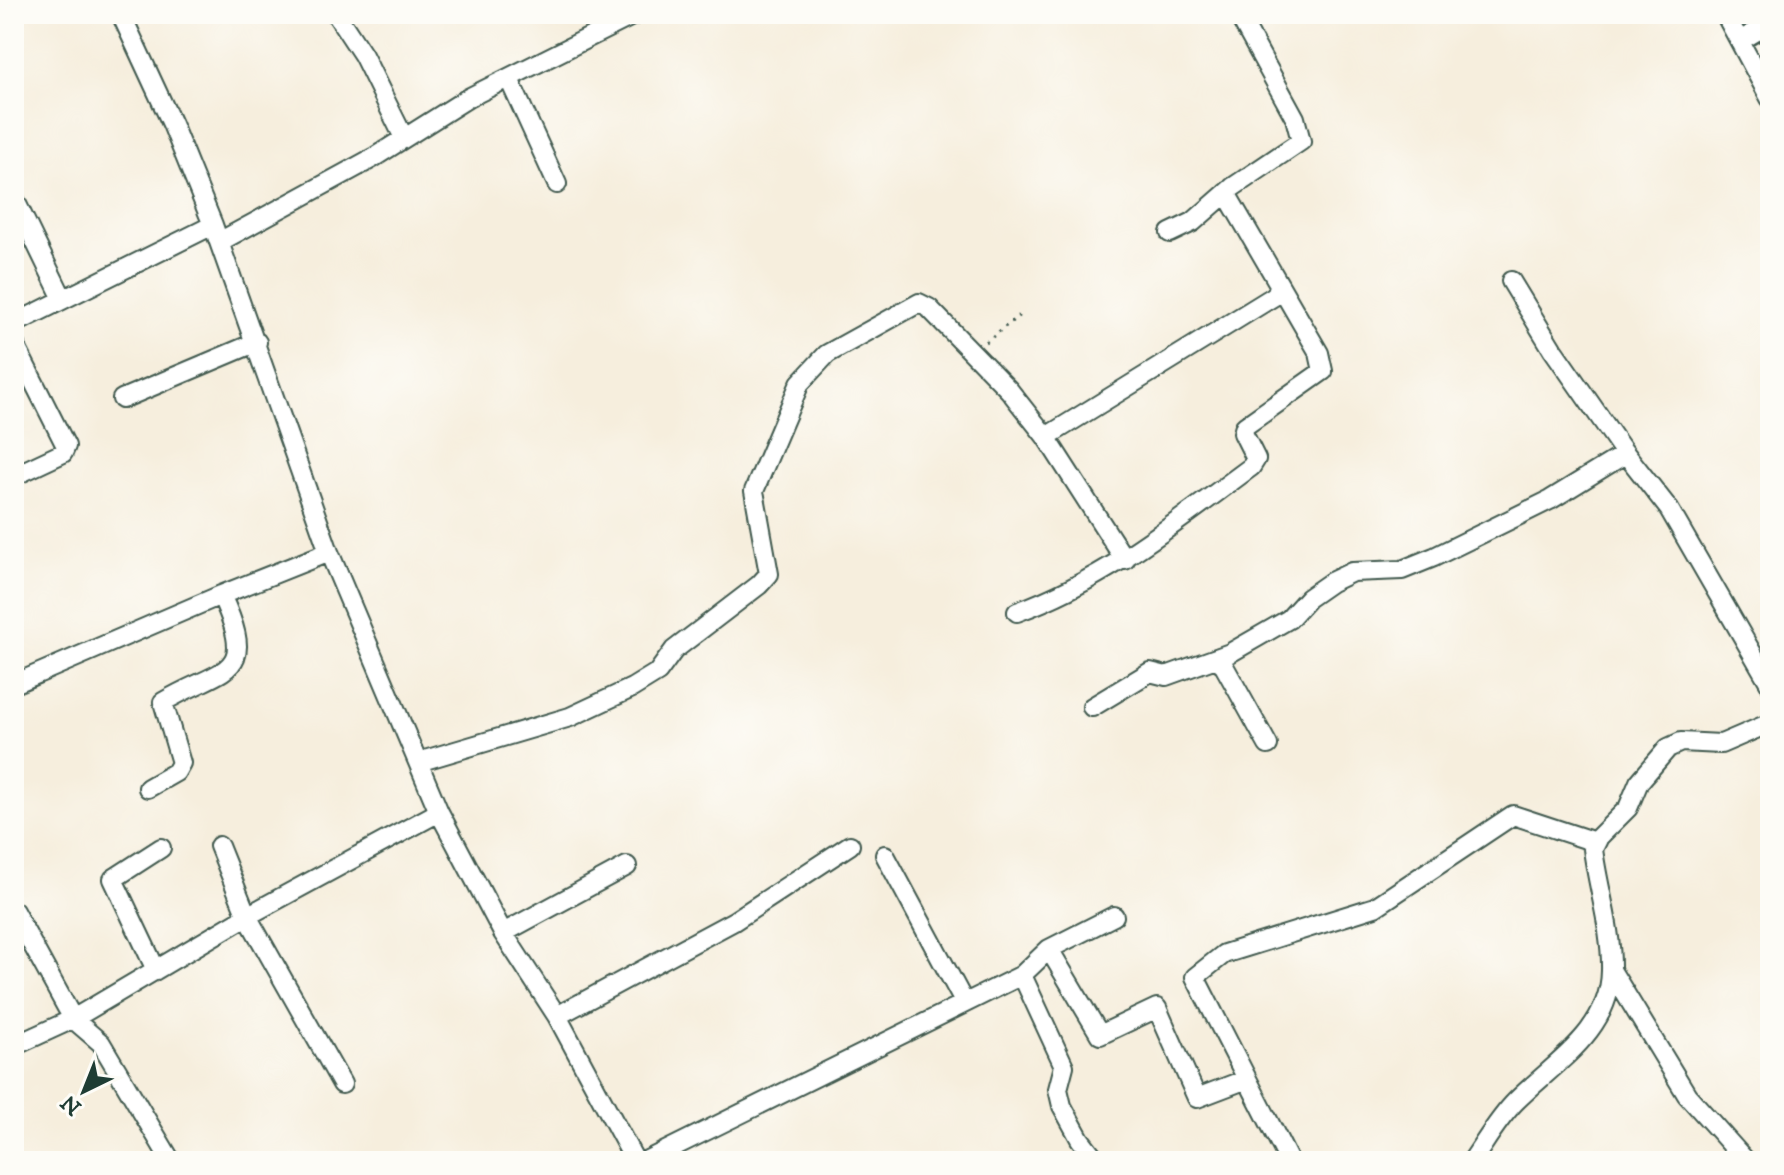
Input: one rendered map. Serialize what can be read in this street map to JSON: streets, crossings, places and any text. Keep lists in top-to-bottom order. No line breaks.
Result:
{"north":"bottom left"}
